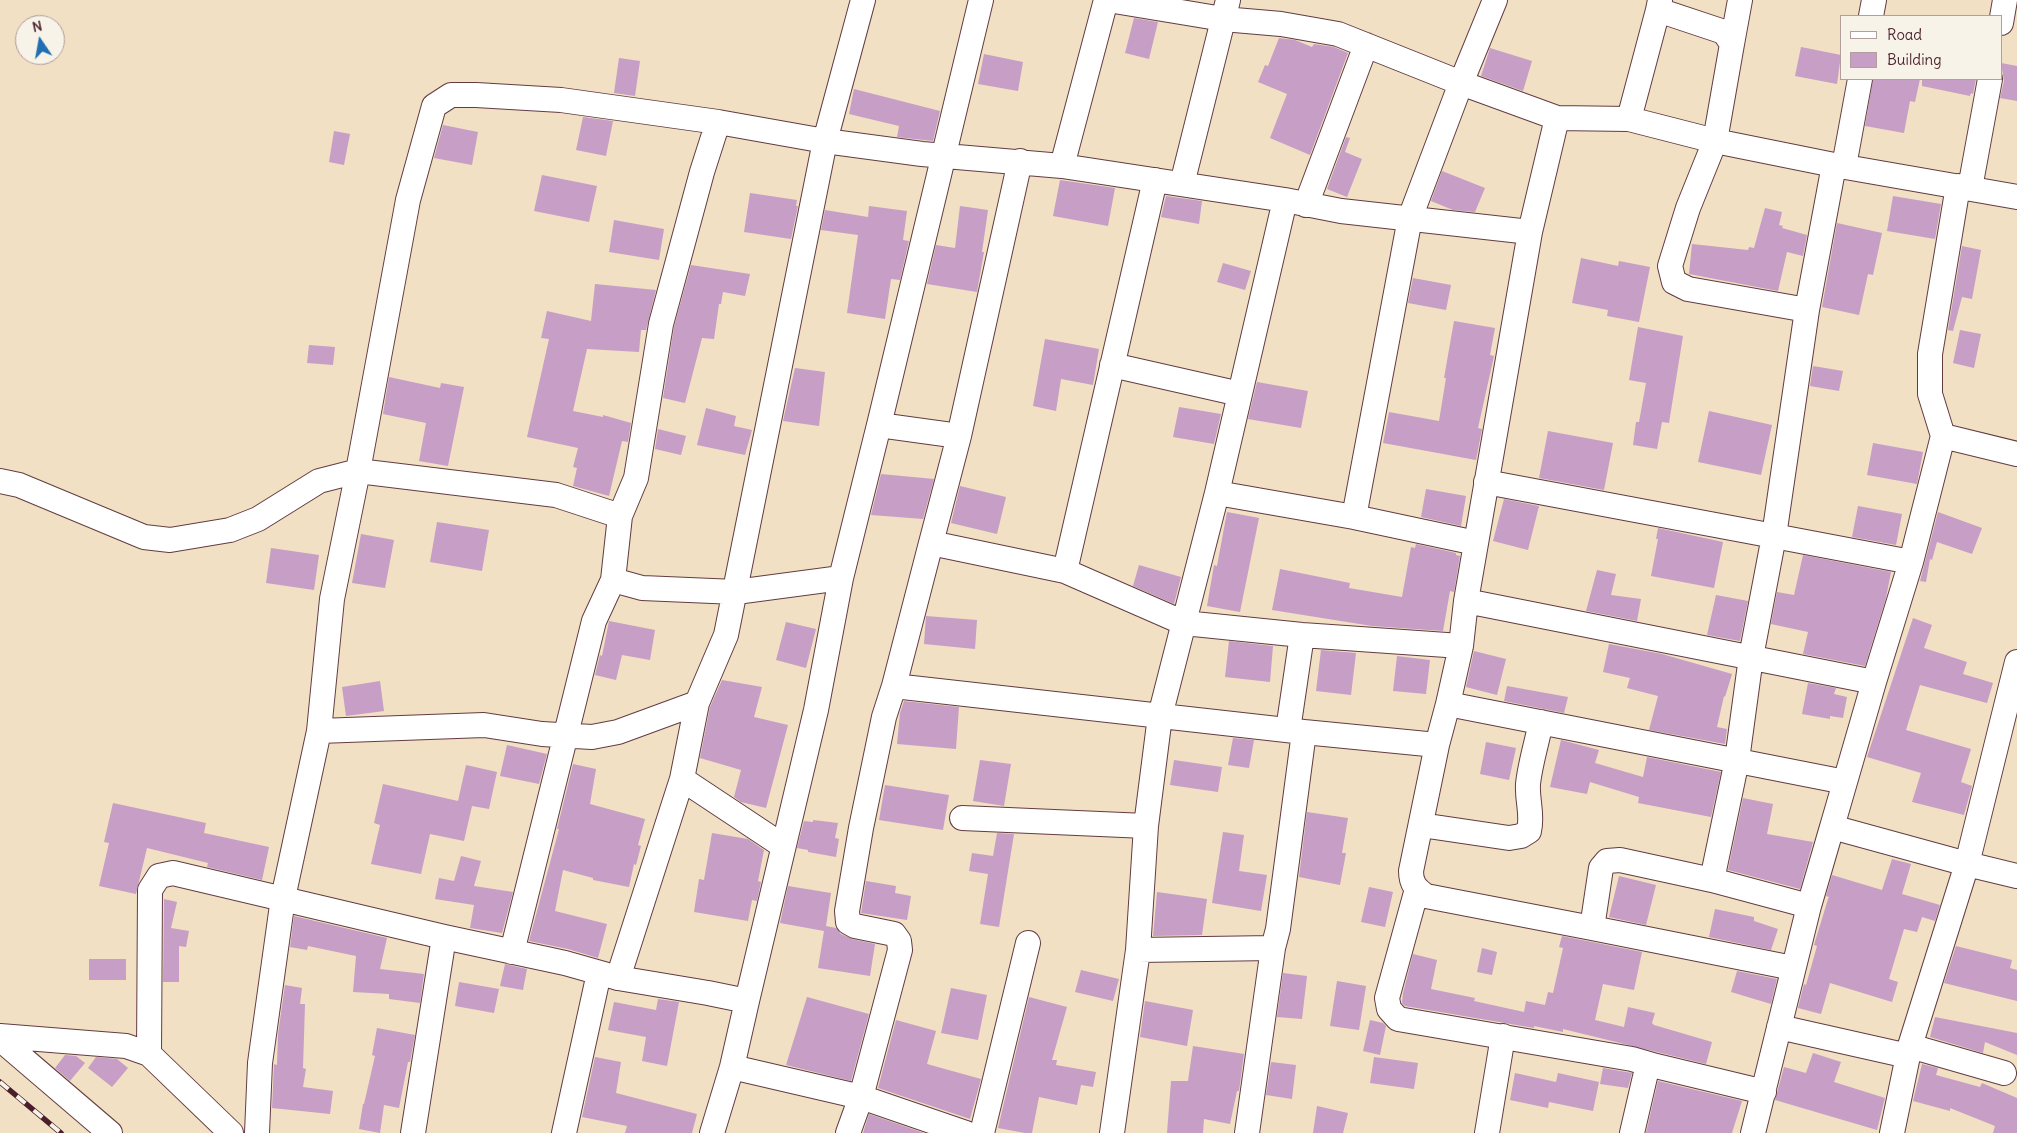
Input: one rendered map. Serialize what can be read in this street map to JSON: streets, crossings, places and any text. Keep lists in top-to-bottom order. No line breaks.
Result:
{"legend":["Road","Building"],"north":"top"}
